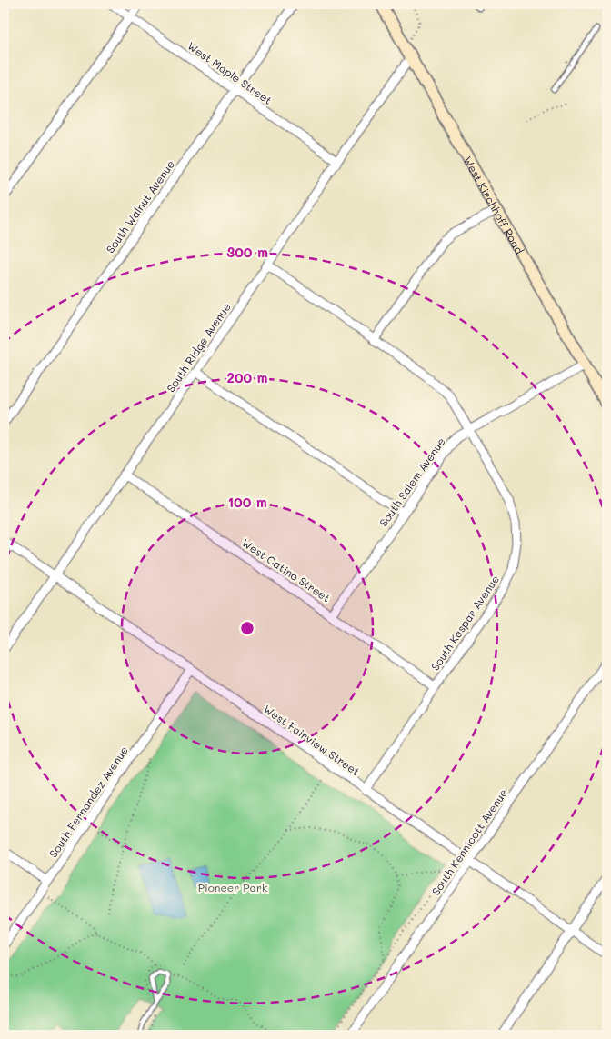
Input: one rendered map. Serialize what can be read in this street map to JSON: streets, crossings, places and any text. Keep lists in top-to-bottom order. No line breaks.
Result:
{"streets":{"main road":["West Kirchhoff Road"],"street":["West Maple Street","South Walnut Avenue","South Ridge Avenue","South Salem Avenue","West Catino Street","South Kaspar Avenue","West Fairview Street","South Fernandez Avenue","South Kennicott Avenue"]},"crossings":[["West Maple Street","South Walnut Avenue"],["West Maple Street","South Ridge Avenue"],["West Kirchhoff Road","South Ridge Avenue"],["West Kirchhoff Road","South Salem Avenue"],["South Ridge Avenue","West Catino Street"],["South Ridge Avenue","West Fairview Street"],["South Salem Avenue","West Catino Street"],["South Salem Avenue","South Kaspar Avenue"],["West Catino Street","South Kaspar Avenue"],["South Kaspar Avenue","West Fairview Street"],["West Fairview Street","South Fernandez Avenue"],["West Fairview Street","South Kennicott Avenue"]],"parks":["Pioneer Park"],"rings":["300 m","200 m","100 m"]}
